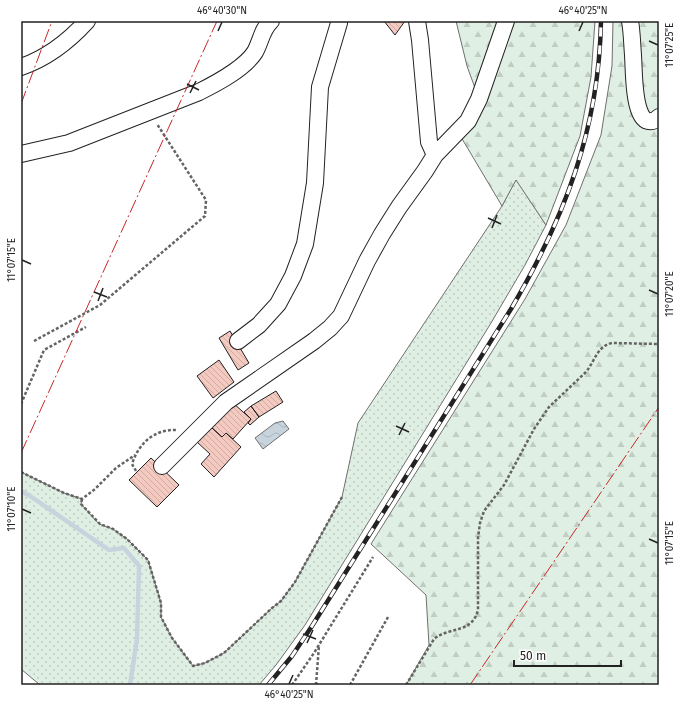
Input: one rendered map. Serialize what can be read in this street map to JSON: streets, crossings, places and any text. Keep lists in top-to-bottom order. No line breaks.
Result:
{"scale_bar":"50 m","coordinates":["46°40'30\"N","46°40'25\"N","11°07'25\"E","11°07'15\"E","11°07'20\"E","11°07'10\"E"]}
